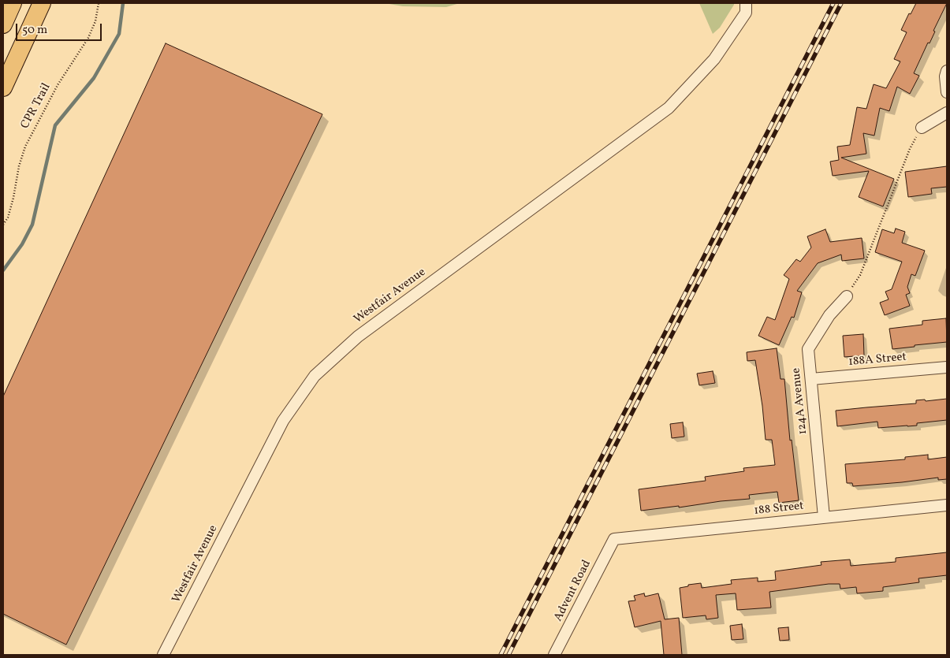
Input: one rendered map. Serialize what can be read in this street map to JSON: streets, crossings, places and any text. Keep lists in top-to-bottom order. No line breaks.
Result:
{"streets":{"street":["Westfair Avenue","188A Street","124A Avenue","188 Street","Advent Road"],"path":["CPR Trail"]},"crossings":[["188A Street","124A Avenue"],["124A Avenue","188 Street"],["188 Street","Advent Road"]],"scale_bar":"50 m"}
